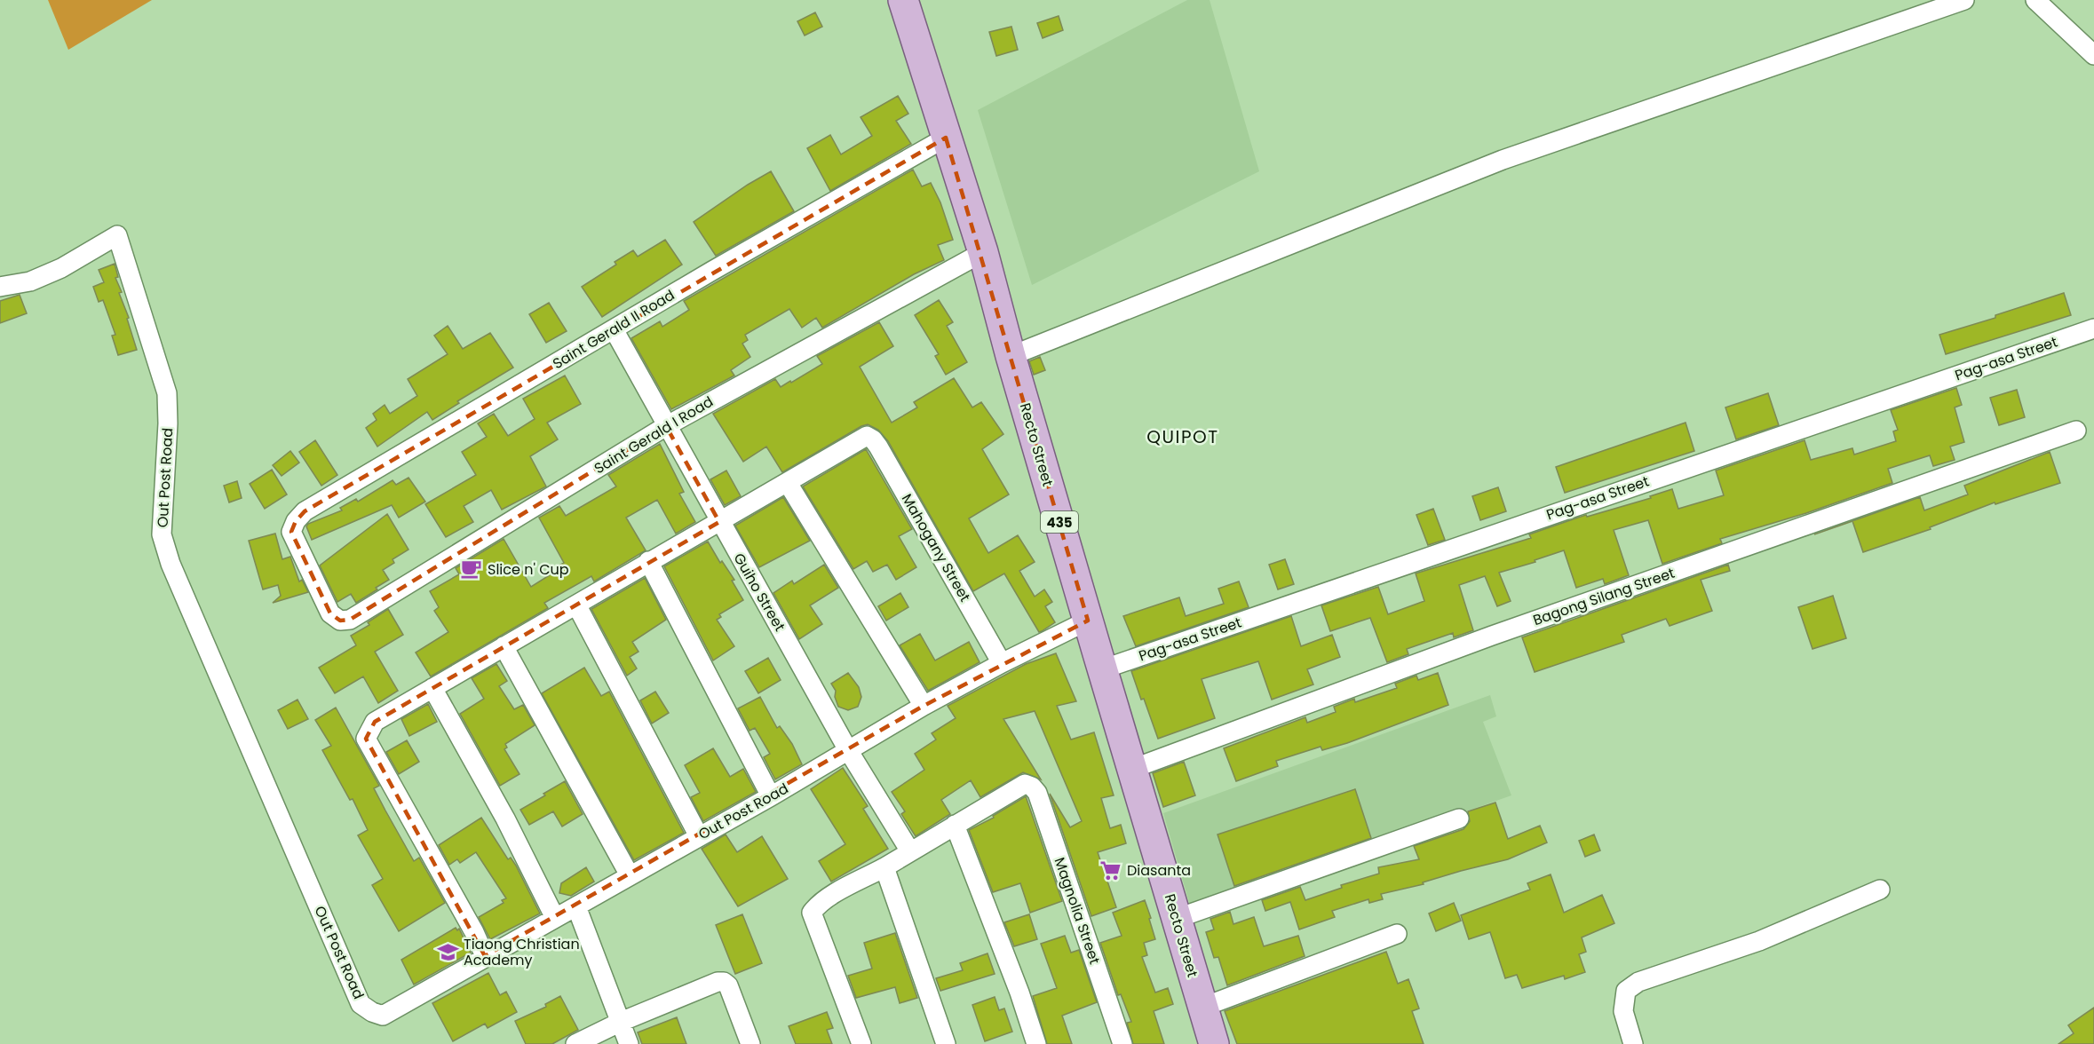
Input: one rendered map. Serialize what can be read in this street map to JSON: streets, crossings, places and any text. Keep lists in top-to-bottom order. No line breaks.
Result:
{"streets":{"main road":["Recto Street","435"],"street":["Saint Gerald II Road","Pag-asa Street","Saint Gerald I Road","Out Post Road","Mahogany Street","Guiho Street","Bagong Silang Street","Magnolia Street"]},"crossings":[["Saint Gerald II Road","Saint Gerald I Road"],["Saint Gerald II Road","Recto Street"],["Saint Gerald II Road","Guiho Street"],["Pag-asa Street","Recto Street"],["Saint Gerald I Road","Recto Street"],["Saint Gerald I Road","Guiho Street"],["Recto Street","Out Post Road"],["Recto Street","Bagong Silang Street"],["Out Post Road","Mahogany Street"],["Out Post Road","Guiho Street"]],"districts":["QUIPOT"],"places":{"cafe":["Slice n' Cup"],"supermarket":["Diasanta"],"school or university":["Tiaong Christian Academy"]}}
